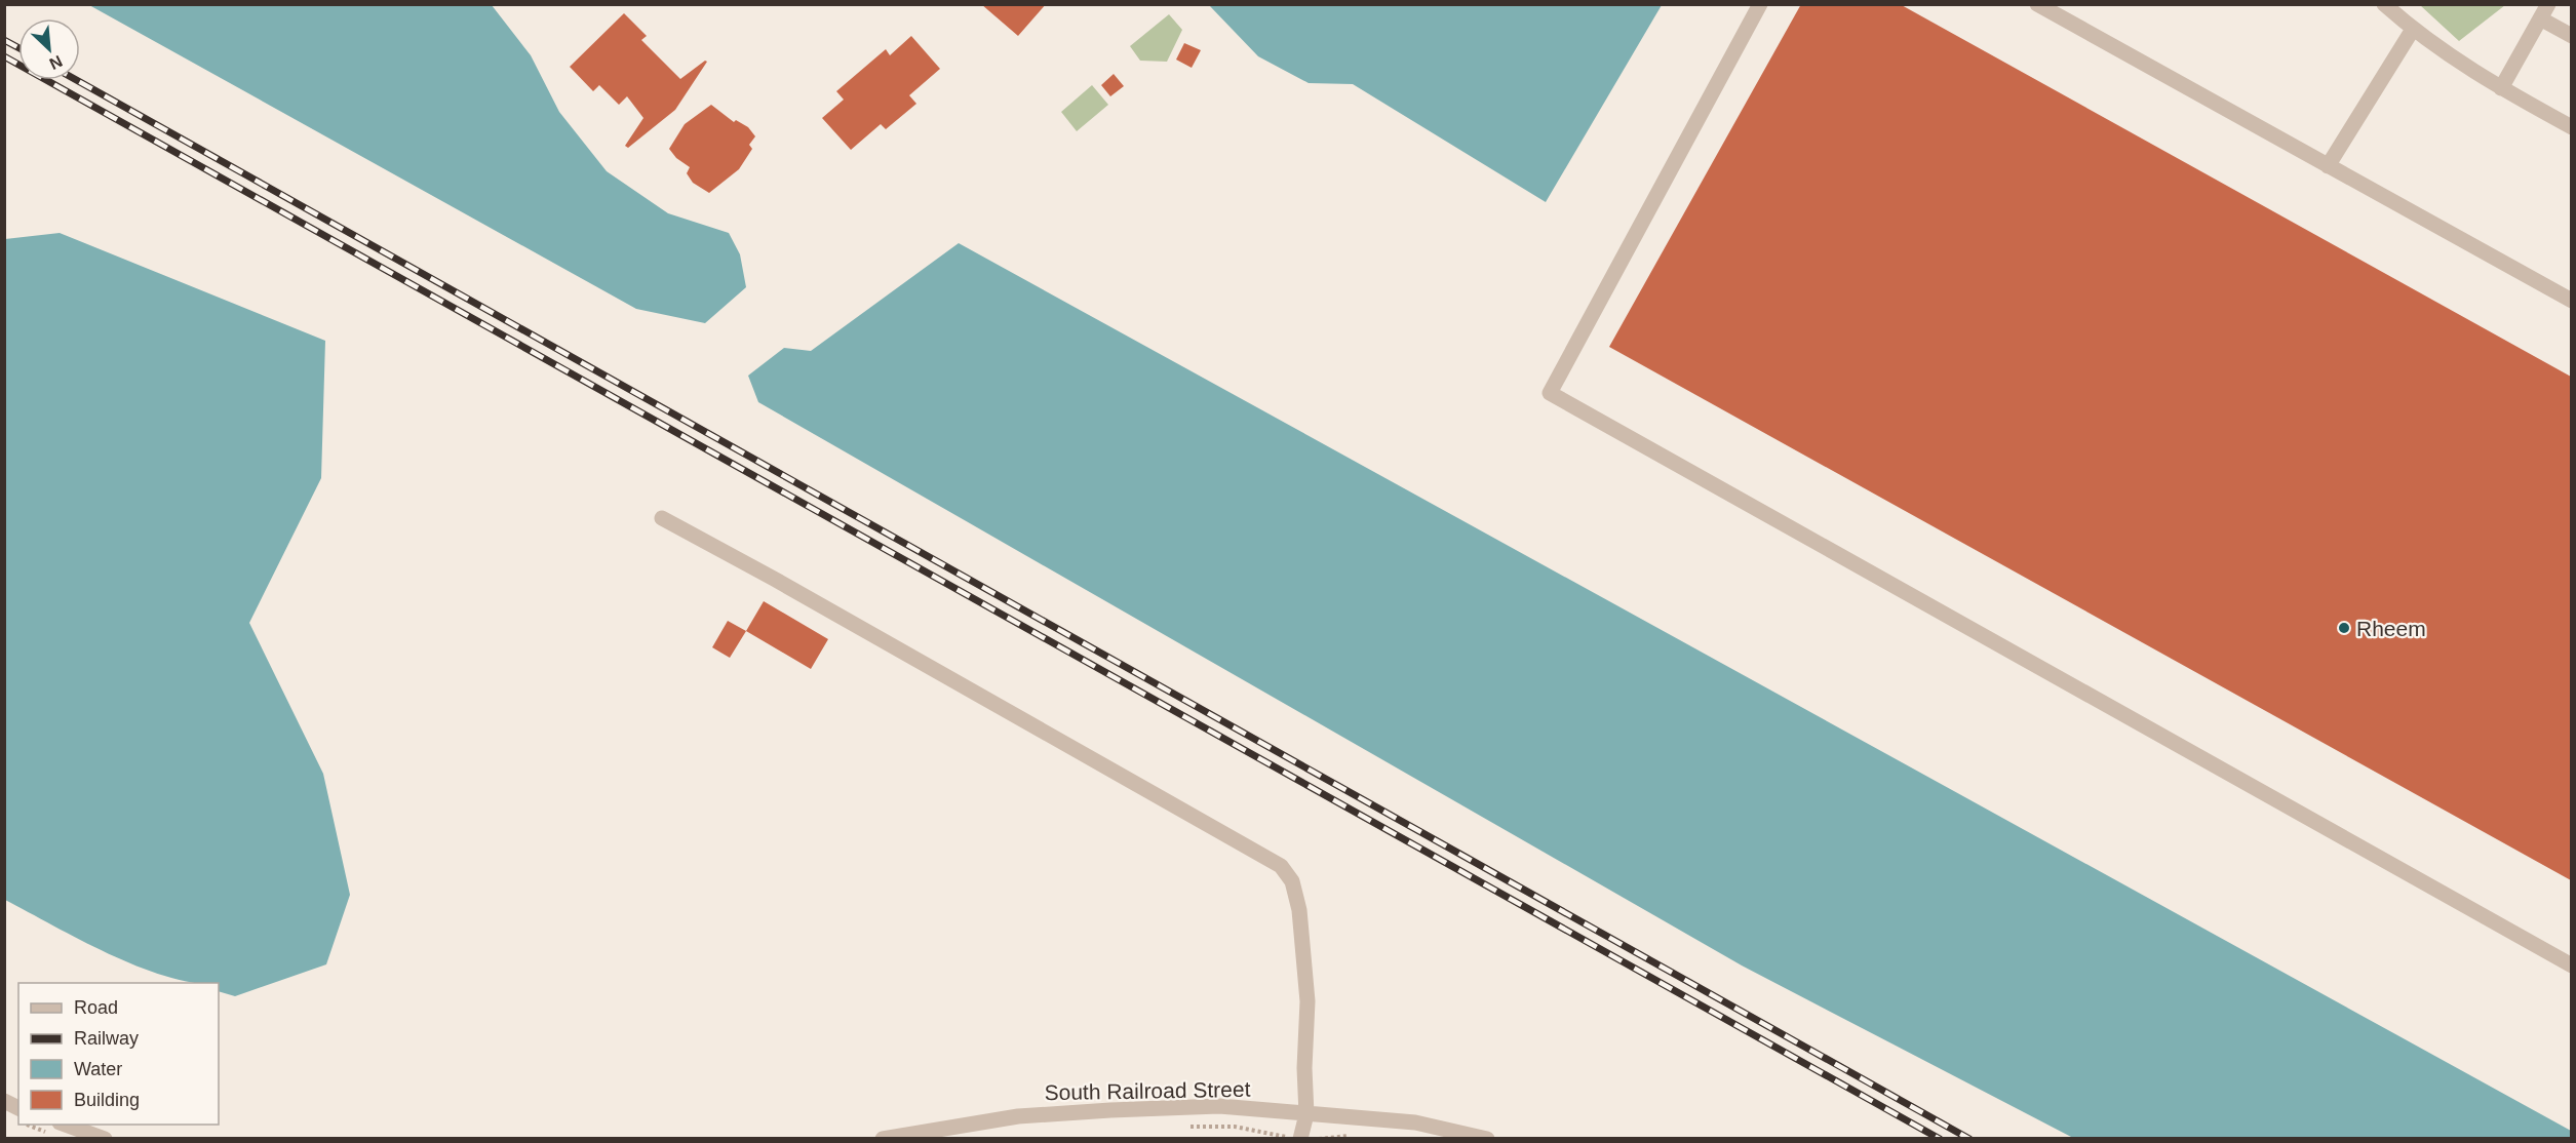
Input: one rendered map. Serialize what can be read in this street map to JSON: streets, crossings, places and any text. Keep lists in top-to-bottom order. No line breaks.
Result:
{"streets":{"street":["South Railroad Street"]},"places":["Rheem"],"legend":["Road","Railway","Water","Building"],"north":"bottom right"}
